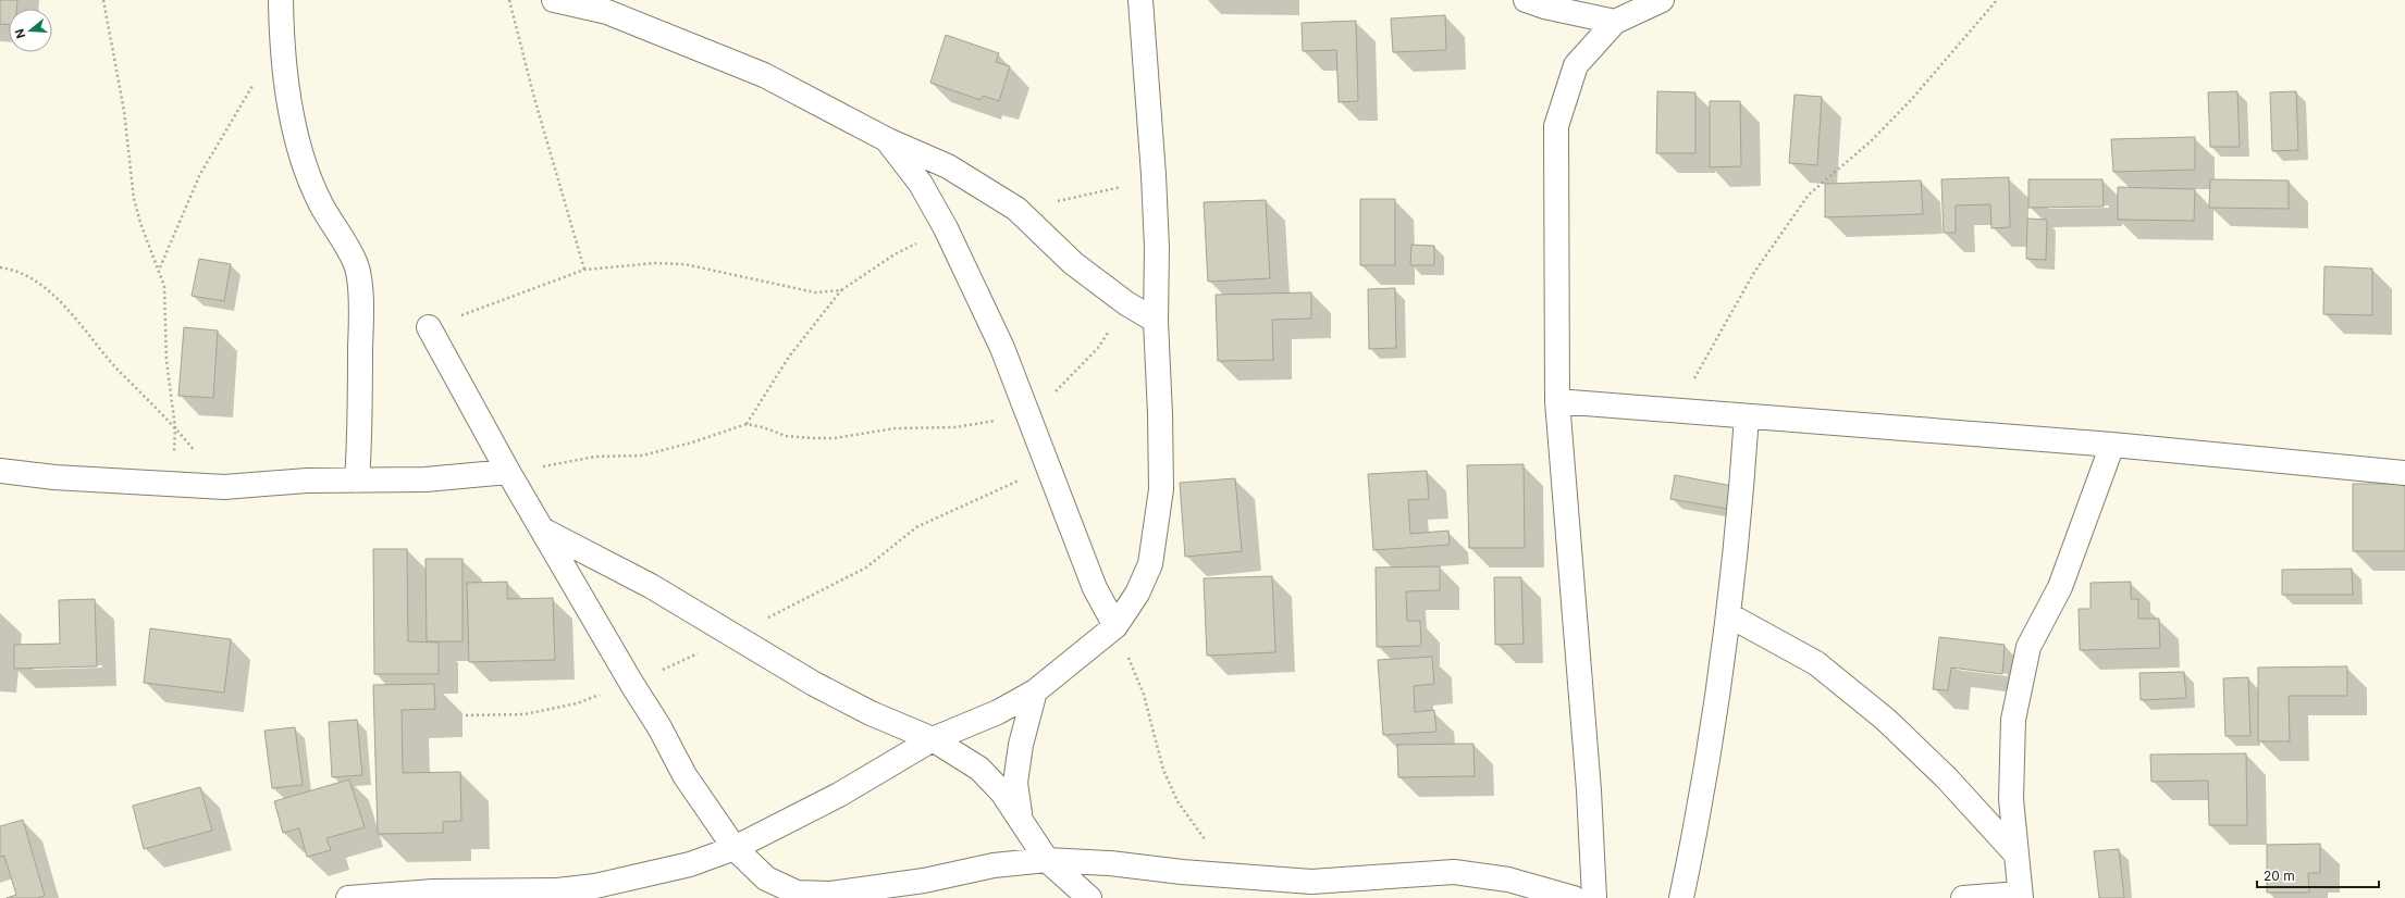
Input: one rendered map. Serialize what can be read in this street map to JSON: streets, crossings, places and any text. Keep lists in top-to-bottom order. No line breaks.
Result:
{"scale_bar":"20 m","north":"left"}
